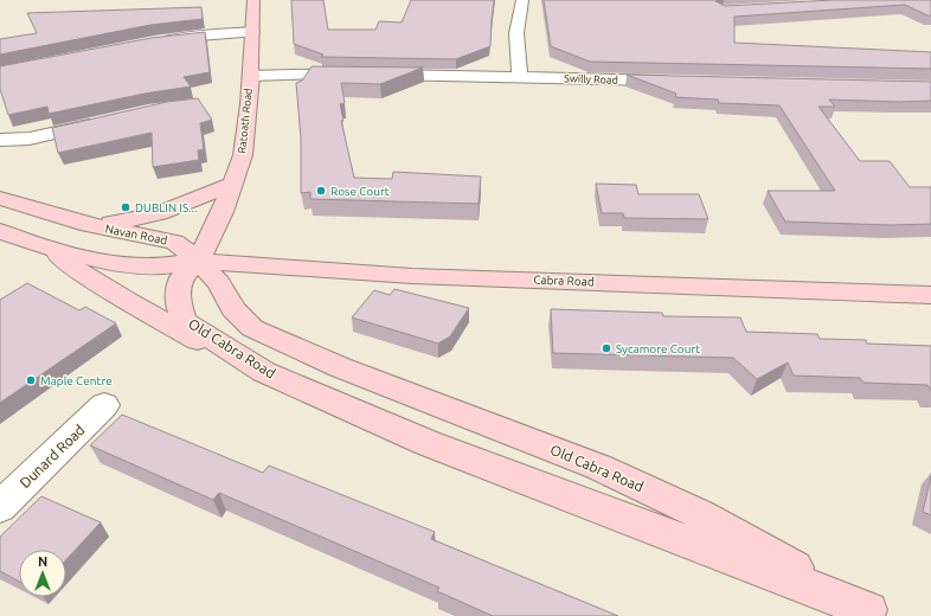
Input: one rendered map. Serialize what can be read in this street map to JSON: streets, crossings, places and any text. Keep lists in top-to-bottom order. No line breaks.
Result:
{"streets":{"main road":["Ratoath Road","Navan Road","Cabra Road","Old Cabra Road"],"street":["Swilly Road","Dunard Road"]},"crossings":[["Swilly Road","Ratoath Road"],["Ratoath Road","Navan Road"],["Ratoath Road","Cabra Road"],["Ratoath Road","Old Cabra Road"],["Navan Road","Cabra Road"],["Navan Road","Old Cabra Road"],["Cabra Road","Old Cabra Road"]],"places":["Rose Court","DUBLIN IS...","Sycamore Court","Maple Centre"],"north":"top"}
